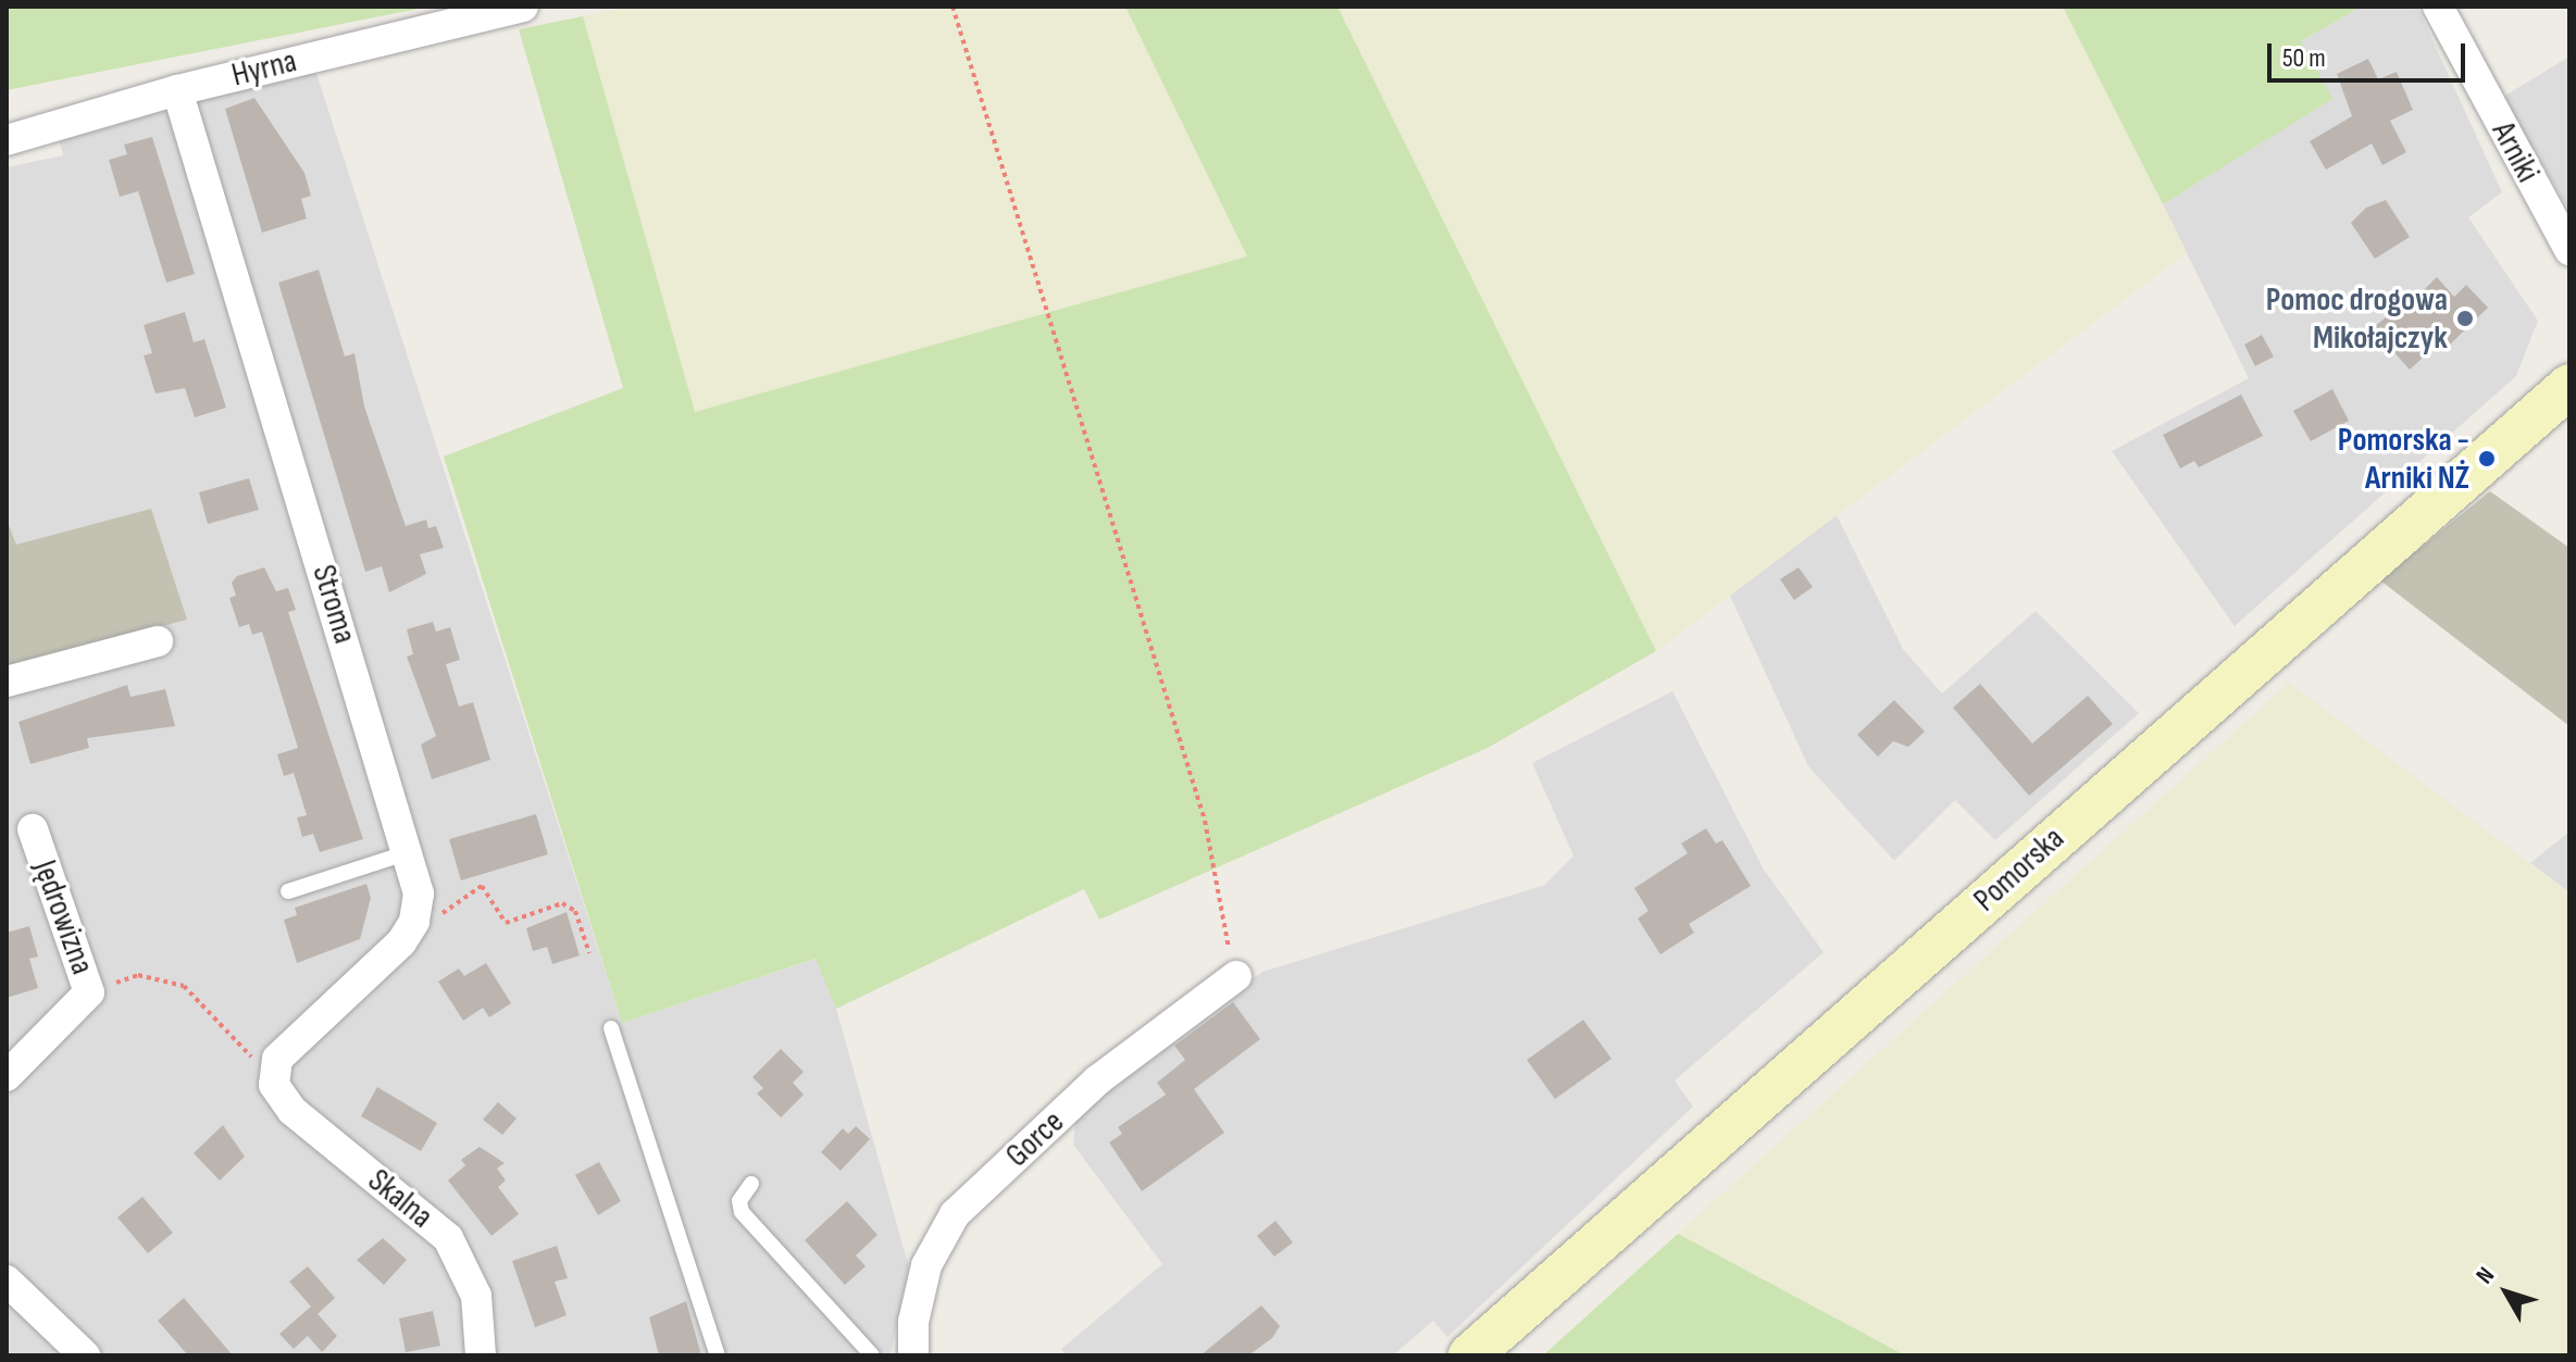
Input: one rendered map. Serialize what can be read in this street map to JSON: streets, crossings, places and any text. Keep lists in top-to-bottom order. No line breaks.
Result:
{"streets":{"street":["Hyrna","Arniki","Stroma","Pomorska","Jędrowizna","Gorce","Skalna"]},"crossings":[["Hyrna","Stroma"],["Stroma","Skalna"]],"places":["Pomoc drogowa Mikołajczyk","Pomorska - Arniki NŻ"],"scale_bar":"50 m","north":"top left"}
